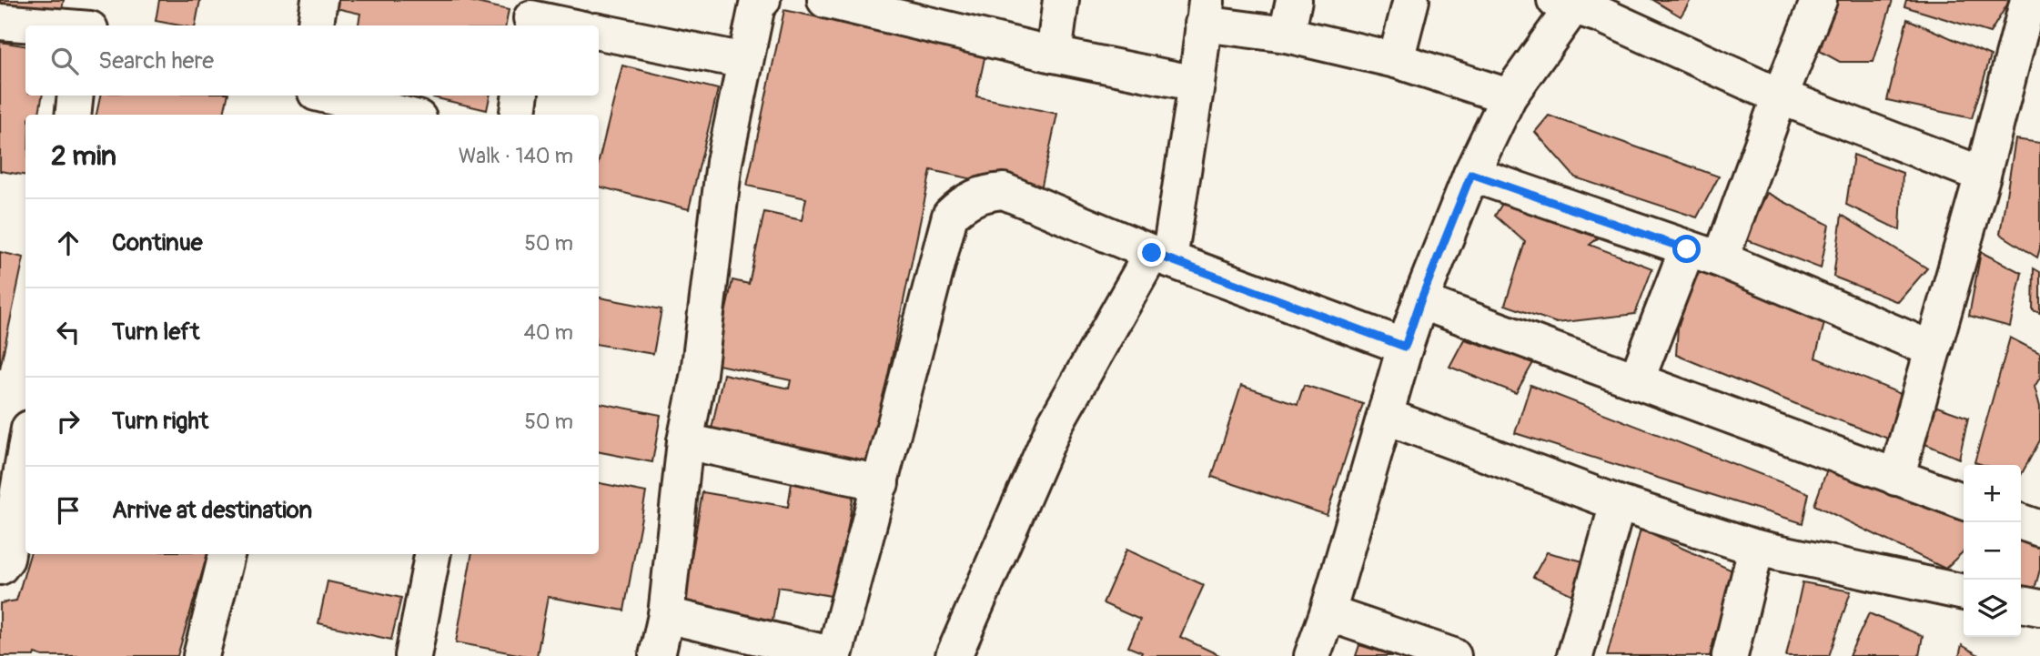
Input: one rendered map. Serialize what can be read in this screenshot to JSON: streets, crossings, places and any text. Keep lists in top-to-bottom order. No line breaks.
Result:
{"page":{"search":"Search here","heading":["2 min","Walk · 140 m"],"list":[["Continue","50 m"],["Turn left","40 m"],["Turn right","50 m"],"Arrive at destination"],"map_buttons":["+","−"]}}
